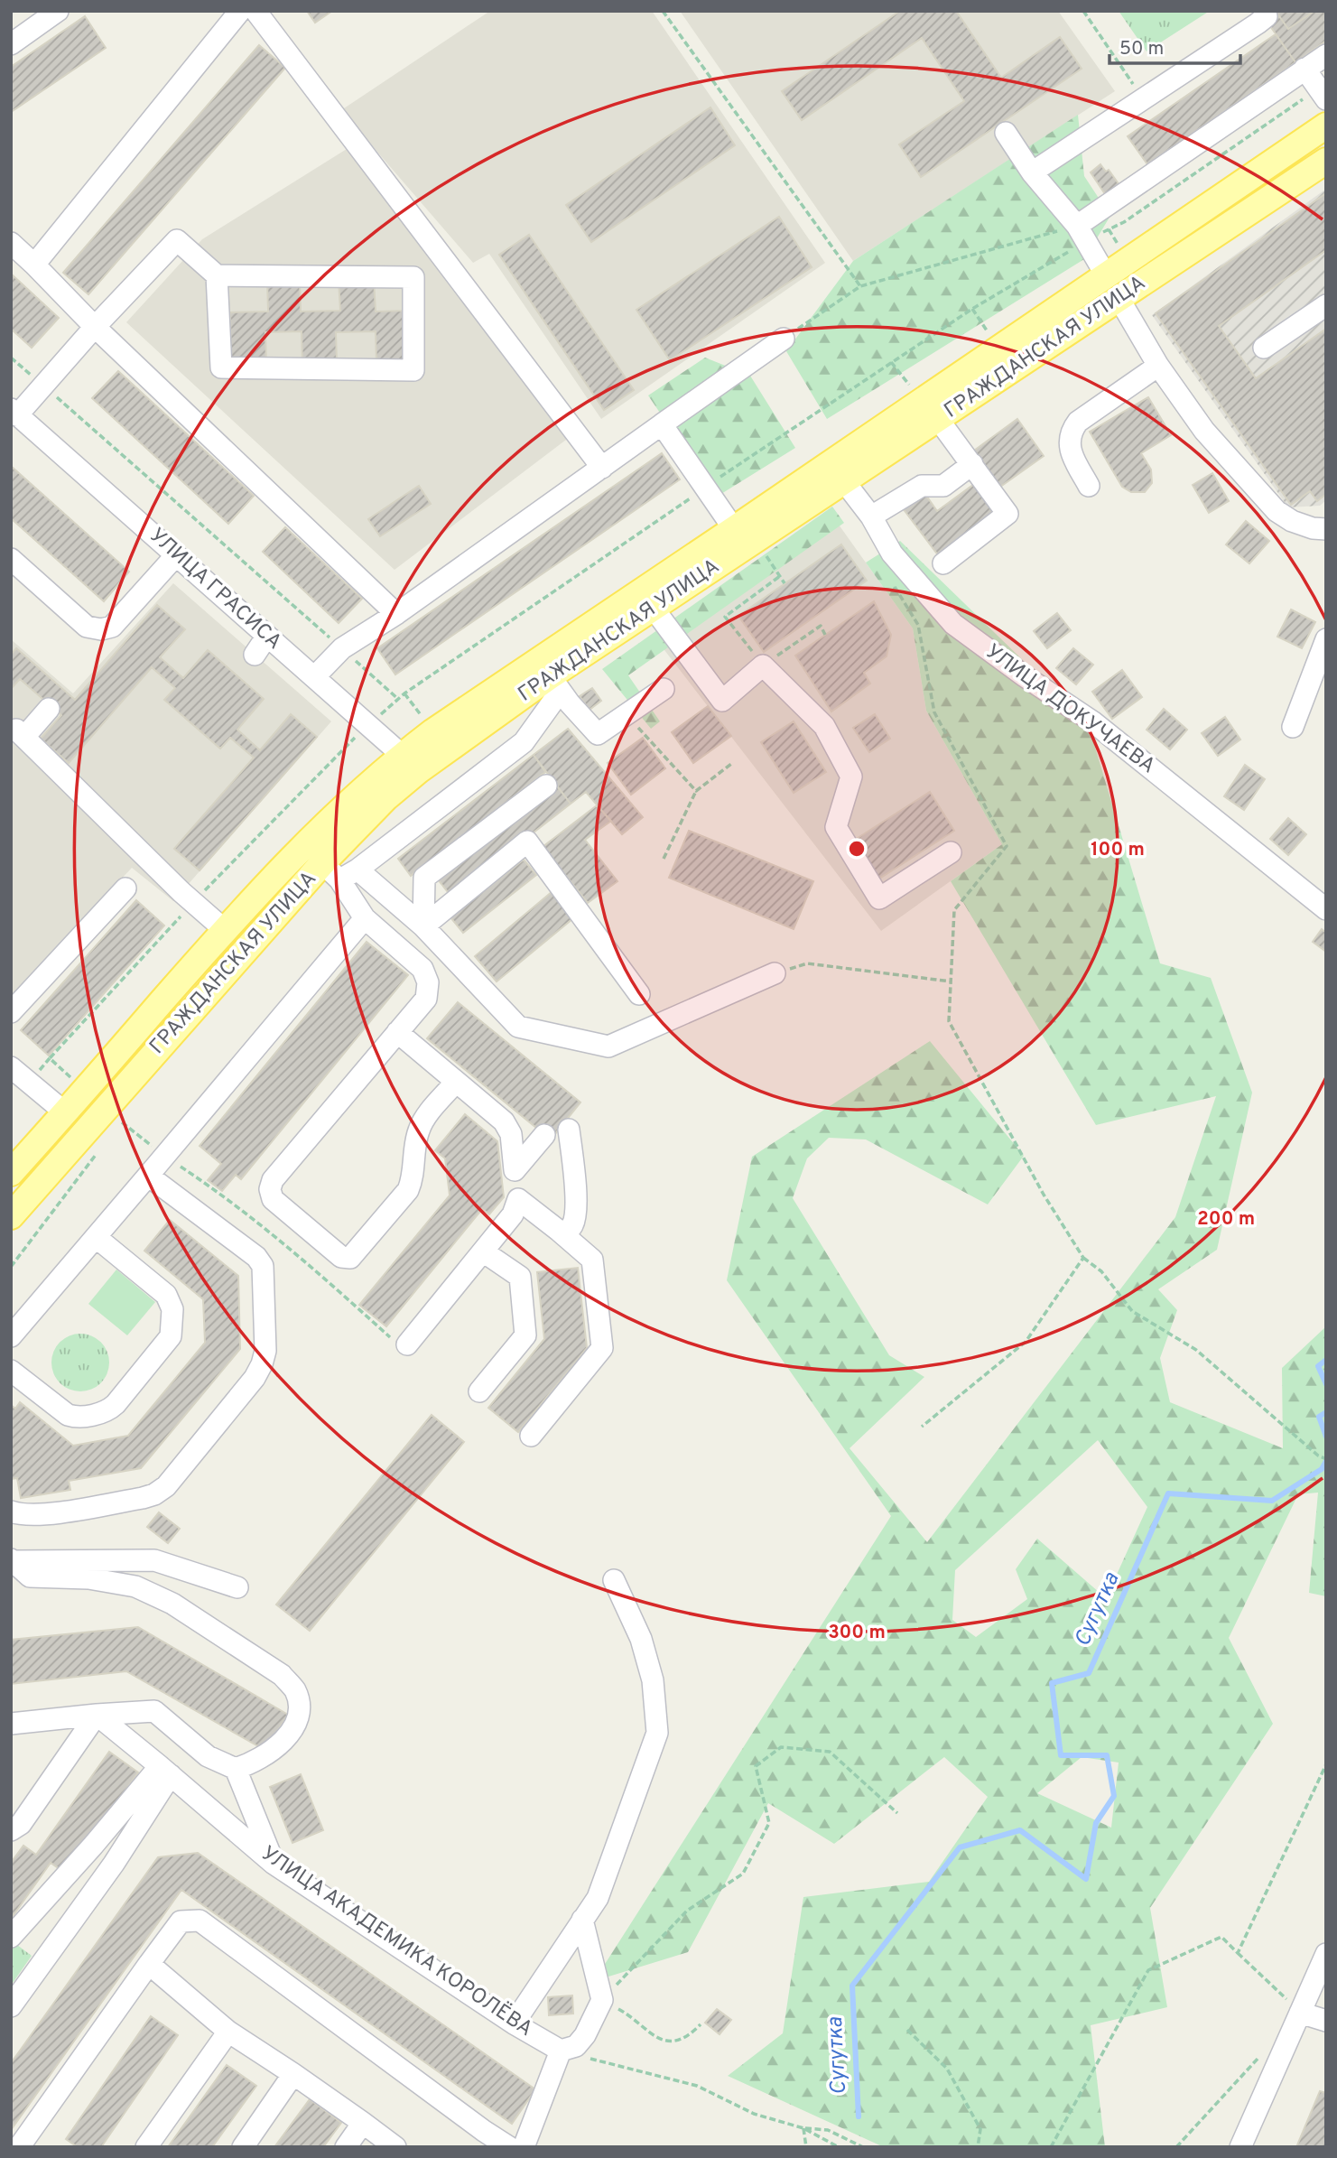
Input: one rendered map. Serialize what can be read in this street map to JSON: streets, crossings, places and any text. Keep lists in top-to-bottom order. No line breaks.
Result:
{"streets":{"main road":["ГРАЖДАНСКАЯ УЛИЦА"],"street":["УЛИЦА ГРАСИСА","УЛИЦА ДОКУЧАЕВА","УЛИЦА АКАДЕМИКА КОРОЛЁВА"]},"crossings":[["ГРАЖДАНСКАЯ УЛИЦА","УЛИЦА ГРАСИСА"],["ГРАЖДАНСКАЯ УЛИЦА","УЛИЦА ДОКУЧАЕВА"]],"water":["Сугутка"],"scale_bar":"50 m","rings":["100 m","200 m","300 m"]}
